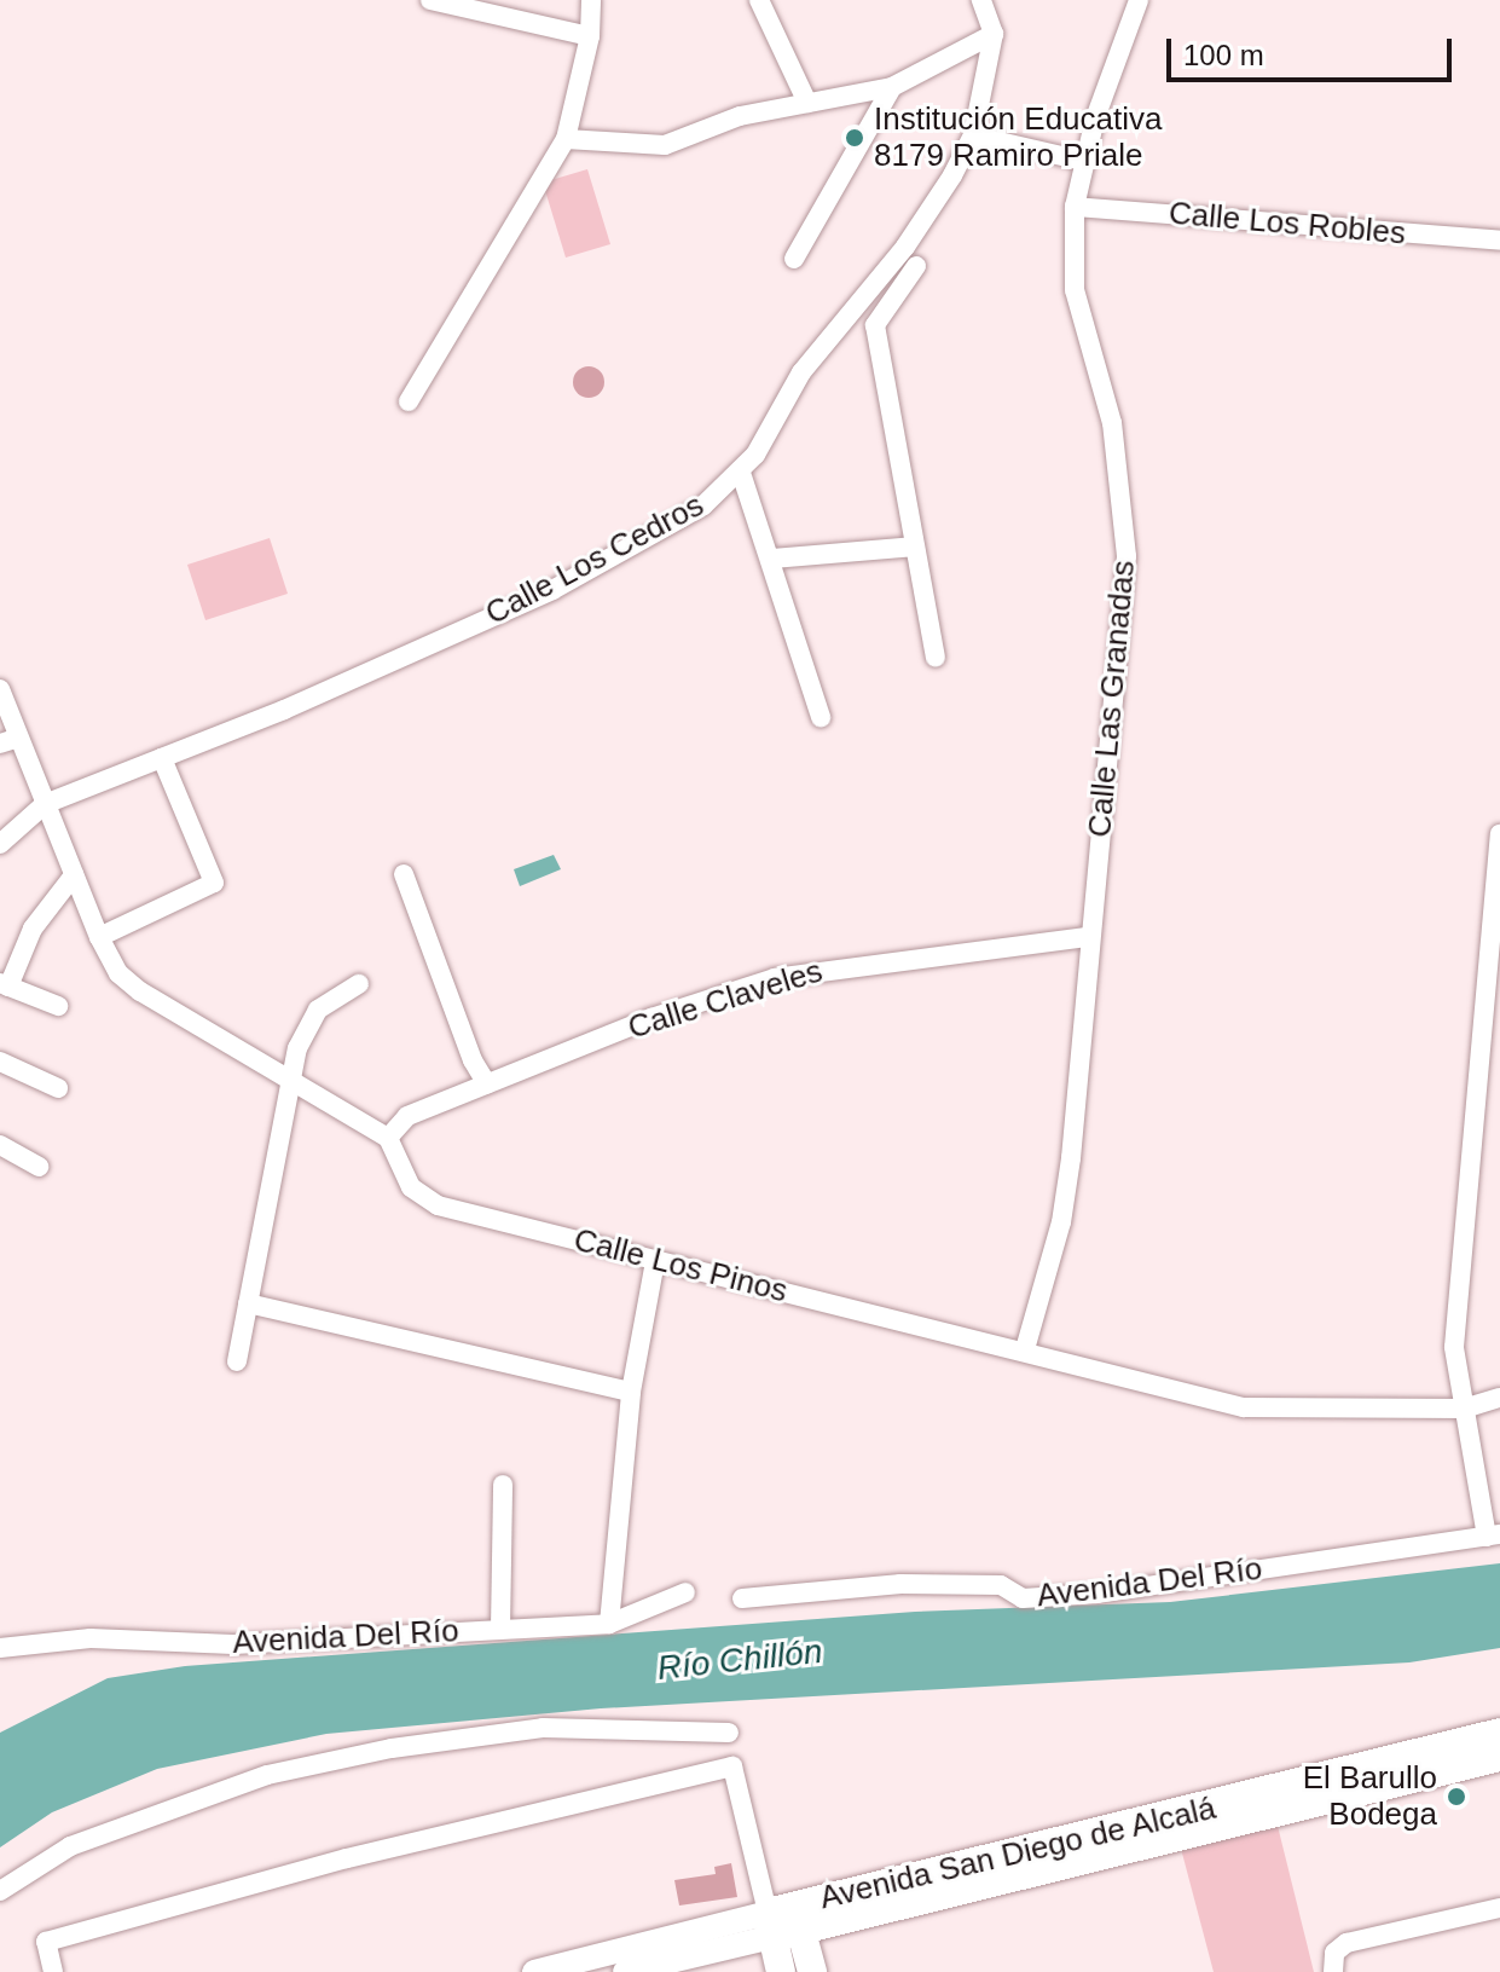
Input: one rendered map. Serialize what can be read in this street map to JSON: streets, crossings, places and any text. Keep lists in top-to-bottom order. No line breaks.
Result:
{"streets":{"main road":["Avenida San Diego de Alcalá"],"street":["Calle Los Robles","Calle Los Cedros","Calle Las Granadas","Calle Claveles","Calle Los Pinos","Avenida Del Río"]},"crossings":[["Calle Los Robles","Calle Las Granadas"],["Calle Las Granadas","Calle Claveles"],["Calle Las Granadas","Calle Los Pinos"],["Calle Claveles","Calle Los Pinos"]],"water":["Río Chillón"],"places":["Institución Educativa 8179 Ramiro Priale","El Barullo Bodega"],"scale_bar":"100 m"}
